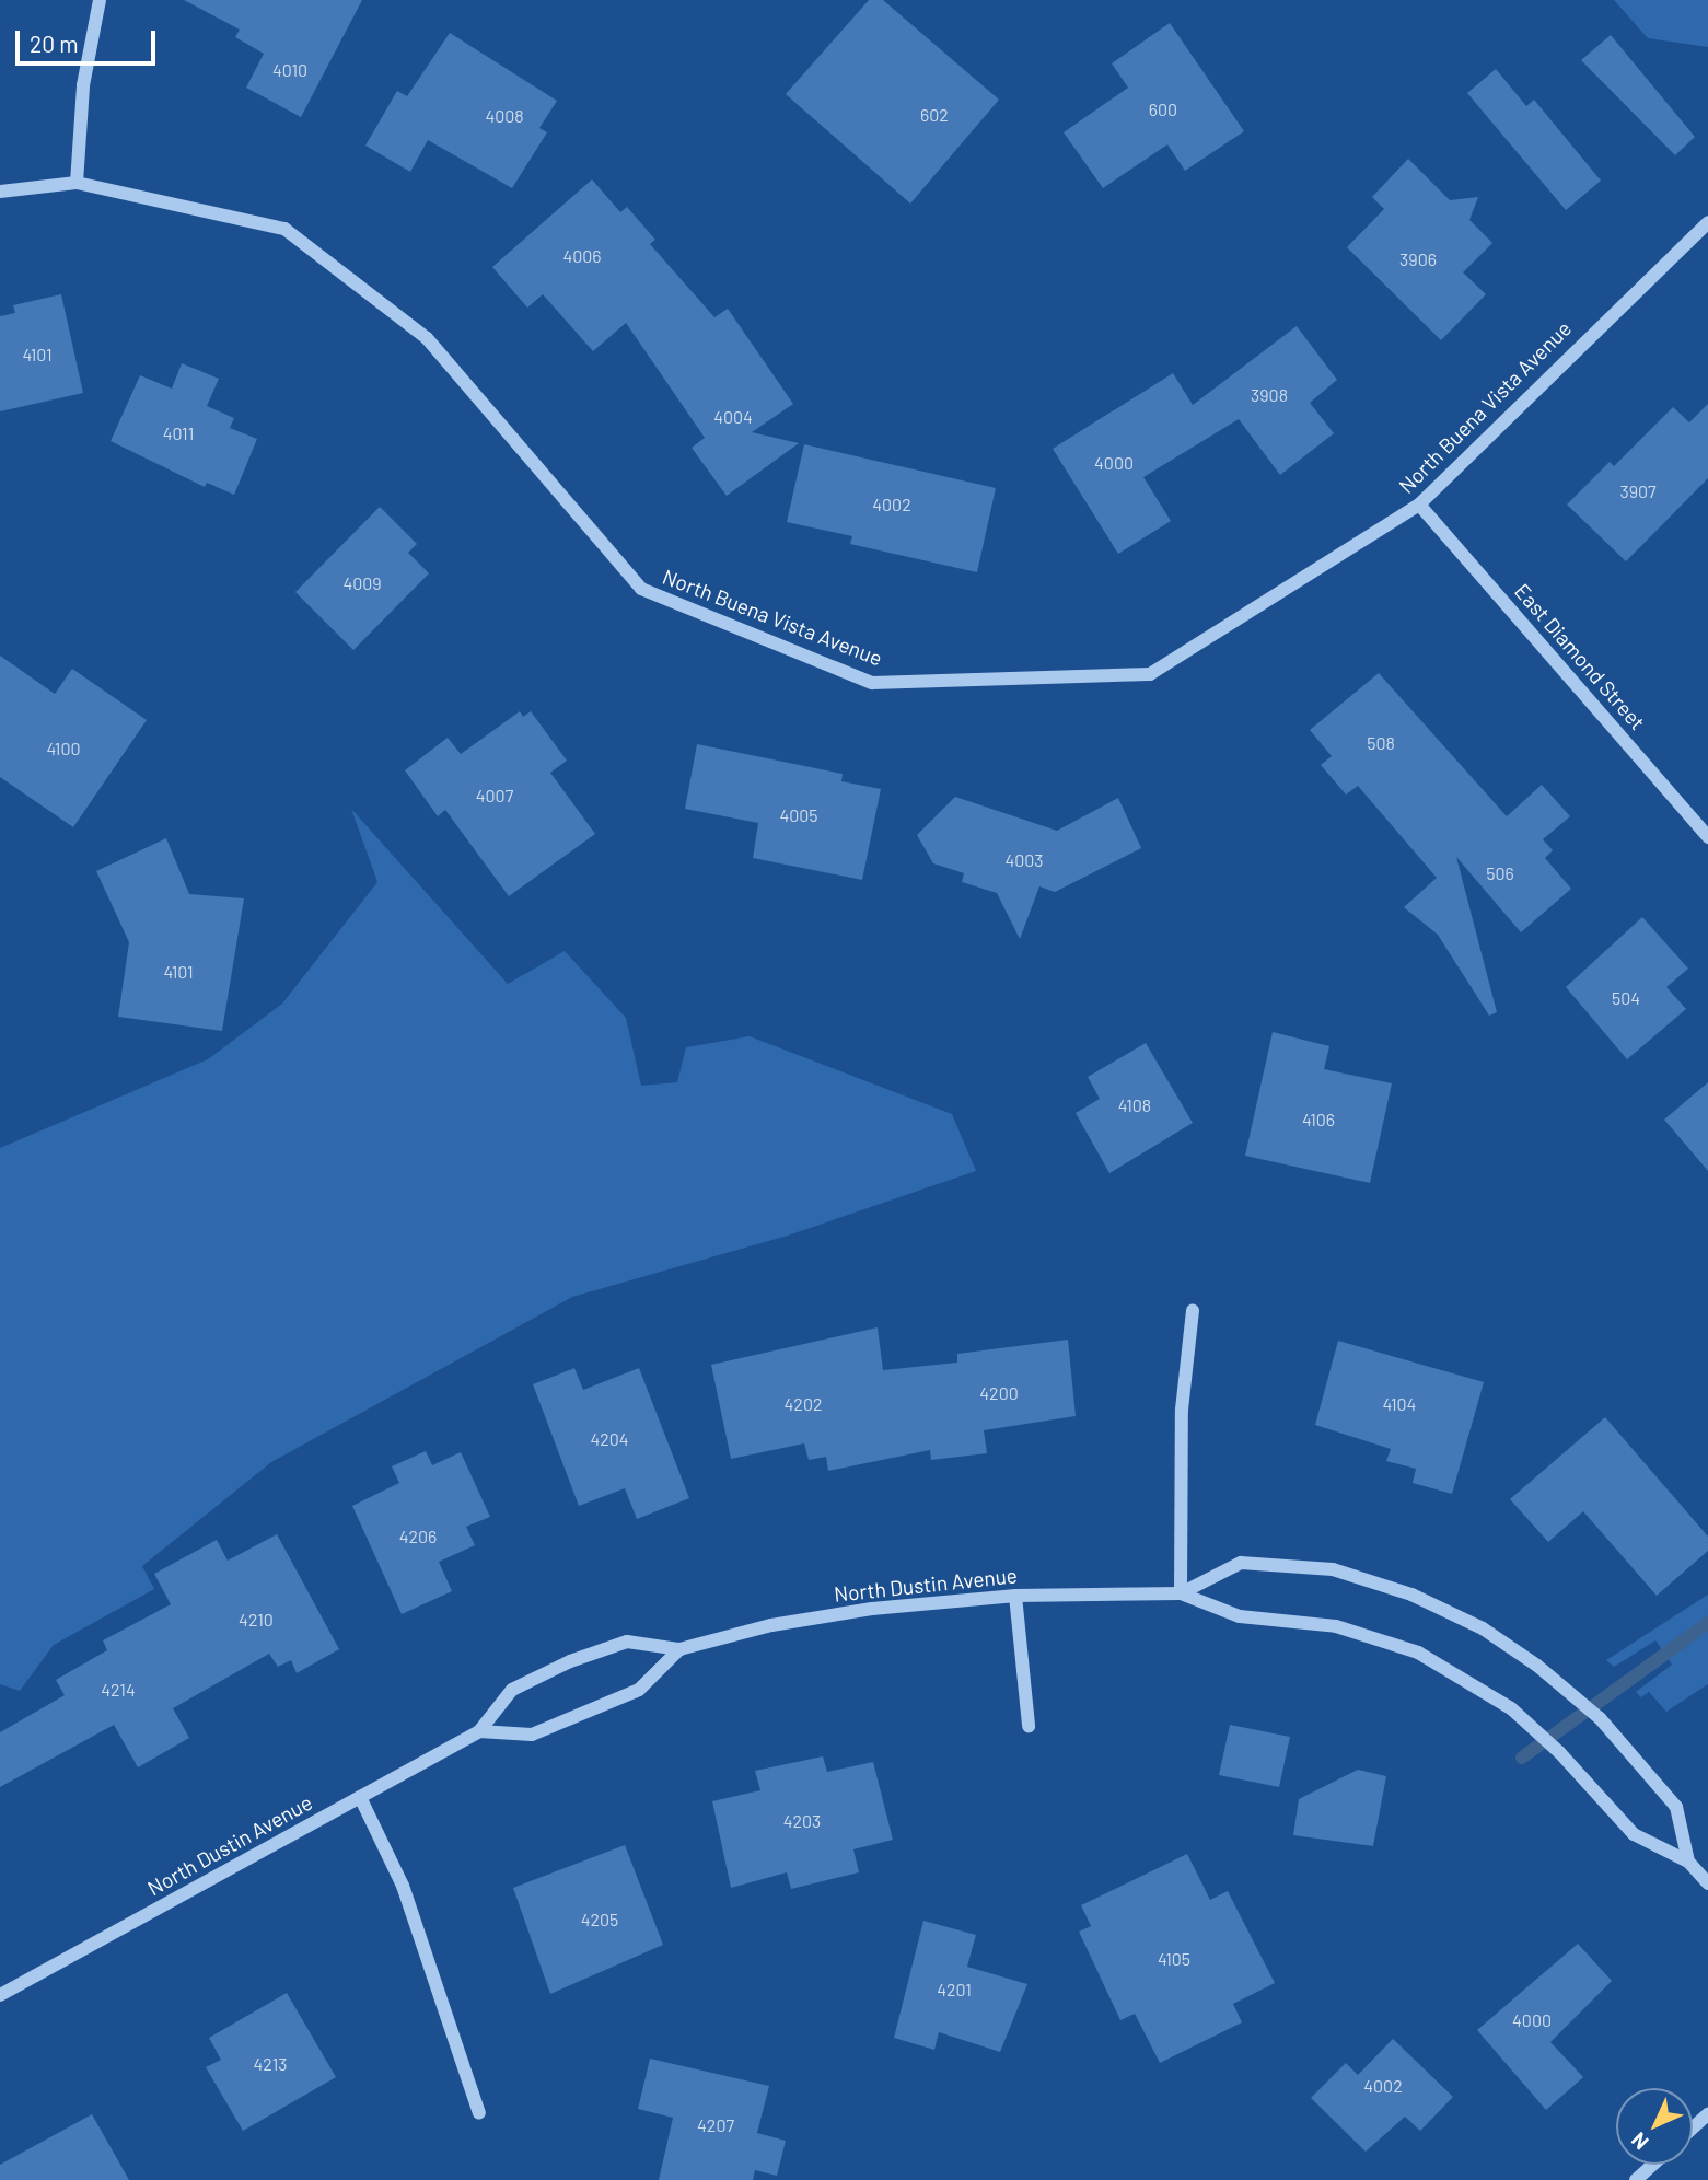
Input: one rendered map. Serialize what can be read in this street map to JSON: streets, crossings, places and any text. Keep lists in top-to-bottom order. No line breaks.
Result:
{"streets":{"street":["North Buena Vista Avenue","East Diamond Street","North Dustin Avenue"]},"crossings":[["North Buena Vista Avenue","East Diamond Street"]],"house_numbers":["4010","600","602","4008","4006","3906","4101","3908","4004","4011","4000","3907","4002","4009","508","4100","4007","4005","4003","506","4101","504","4108","4106","4200","4202","4104","4204","4206","4210","4214","4203","4205","4105","4201","4000","4213","4002","4207"],"scale_bar":"20 m","north":"bottom left"}
